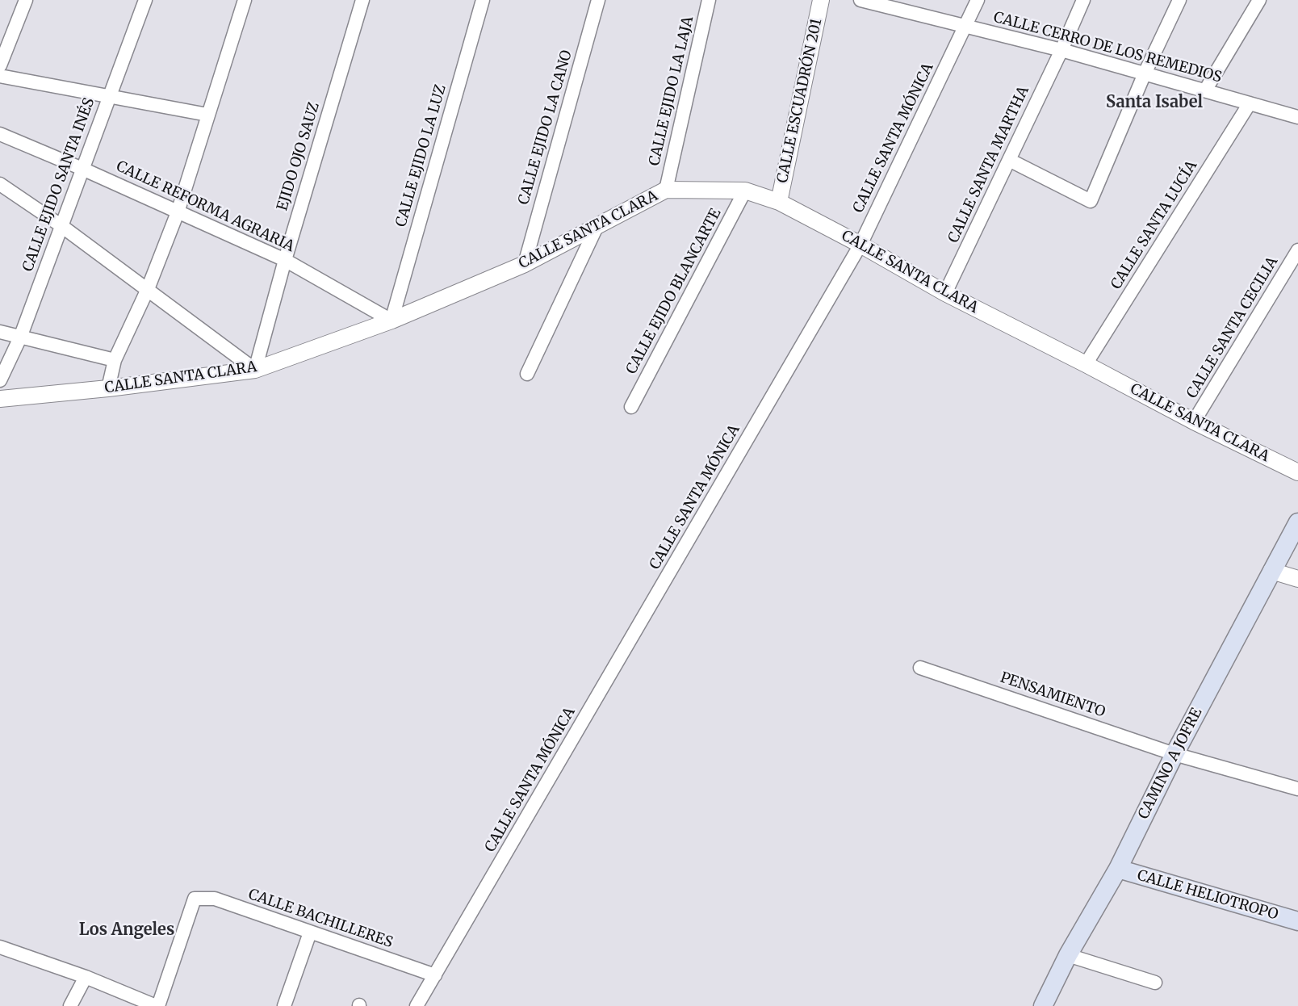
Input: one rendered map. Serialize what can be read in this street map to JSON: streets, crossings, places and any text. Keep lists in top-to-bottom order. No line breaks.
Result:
{"streets":{"main road":["CAMINO A JOFRE","CALLE HELIOTROPO"],"street":["CALLE CERRO DE LOS REMEDIOS","CALLE EJIDO LA LAJA","CALLE ESCUADRÓN 201","CALLE EJIDO LA CANO","CALLE SANTA MÓNICA","CALLE EJIDO LA LUZ","EJIDO OJO SAUZ","CALLE SANTA MARTHA","CALLE EJIDO SANTA INÉS","CALLE REFORMA AGRARIA","CALLE SANTA LUCÍA","CALLE SANTA CLARA","CALLE EJIDO BLANCARTE","CALLE SANTA CECILIA","PENSAMIENTO","CALLE BACHILLERES"]},"crossings":[["CALLE CERRO DE LOS REMEDIOS","CALLE SANTA MÓNICA"],["CALLE CERRO DE LOS REMEDIOS","CALLE SANTA MARTHA"],["CALLE CERRO DE LOS REMEDIOS","CALLE SANTA LUCÍA"],["CALLE EJIDO LA LAJA","CALLE SANTA CLARA"],["CALLE ESCUADRÓN 201","CALLE SANTA CLARA"],["CALLE EJIDO LA CANO","CALLE SANTA CLARA"],["CALLE SANTA MÓNICA","CALLE SANTA CLARA"],["CALLE SANTA MÓNICA","CALLE BACHILLERES"],["CALLE EJIDO LA LUZ","CALLE REFORMA AGRARIA"],["CALLE EJIDO LA LUZ","CALLE SANTA CLARA"],["EJIDO OJO SAUZ","CALLE REFORMA AGRARIA"],["EJIDO OJO SAUZ","CALLE SANTA CLARA"],["CALLE SANTA MARTHA","CALLE SANTA CLARA"],["CALLE EJIDO SANTA INÉS","CALLE REFORMA AGRARIA"],["CALLE REFORMA AGRARIA","CALLE SANTA CLARA"],["CALLE SANTA LUCÍA","CALLE SANTA CLARA"],["CALLE SANTA CLARA","CALLE EJIDO BLANCARTE"],["CALLE SANTA CLARA","CALLE SANTA CECILIA"],["PENSAMIENTO","CAMINO A JOFRE"],["CAMINO A JOFRE","CALLE HELIOTROPO"]],"districts":["Santa Isabel","Los Angeles"]}
